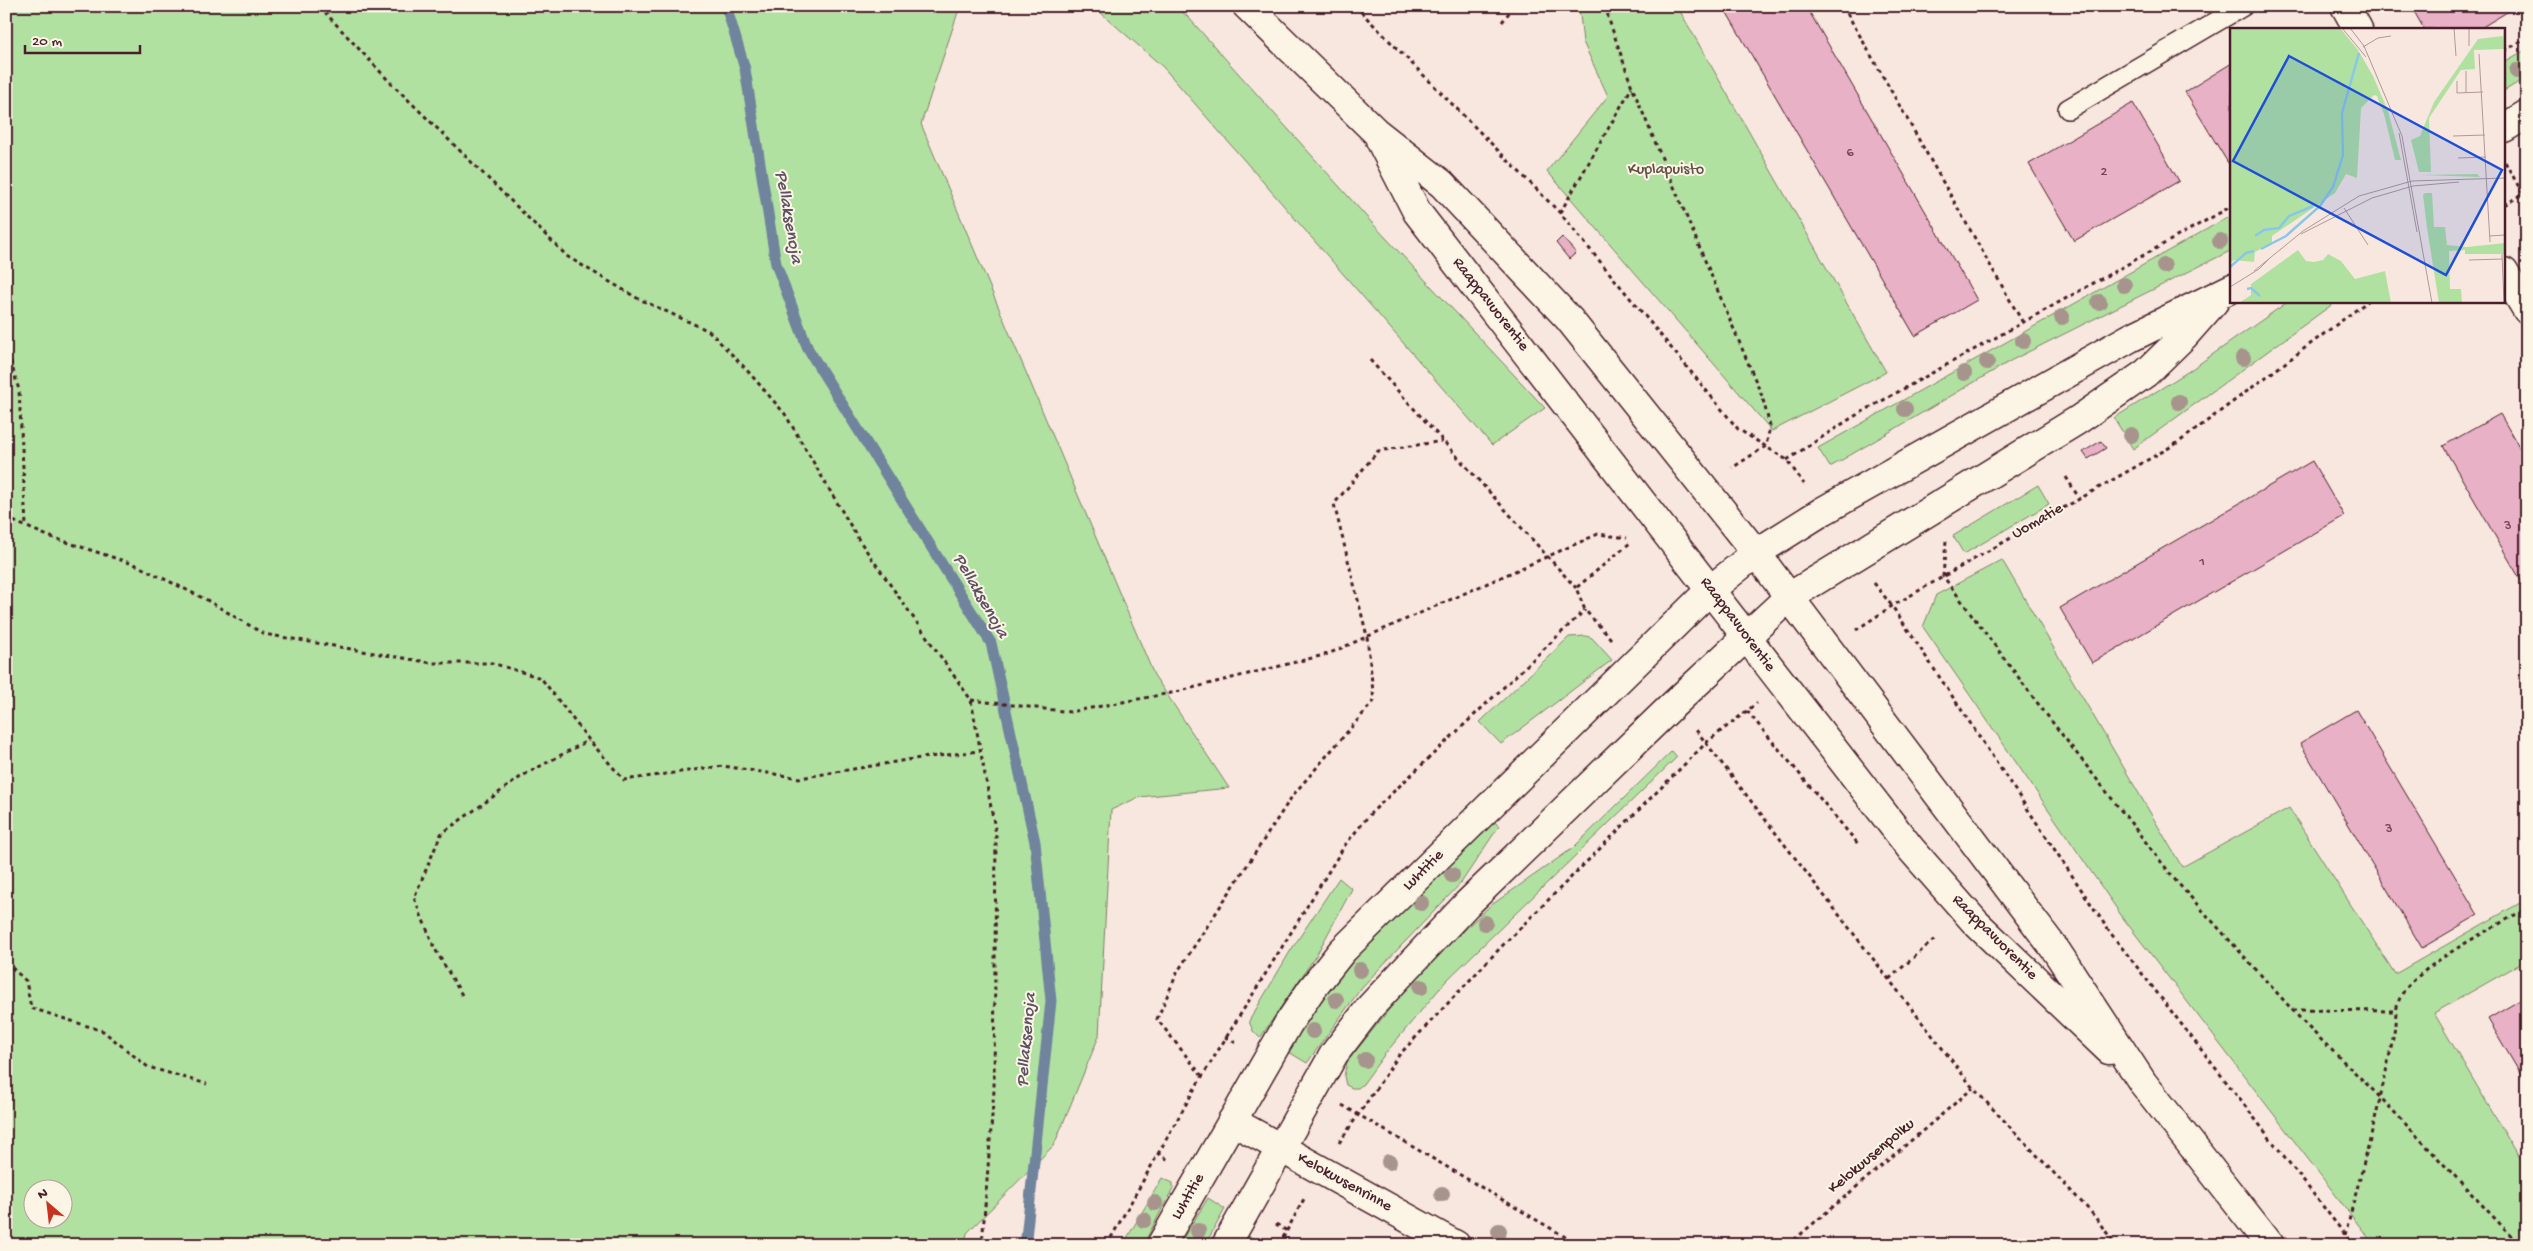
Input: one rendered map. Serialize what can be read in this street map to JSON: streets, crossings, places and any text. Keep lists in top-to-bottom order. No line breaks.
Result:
{"streets":{"street":["Raappavuorentie","Luhtitie","Kelokuusenrinne"],"path":["Uomatie","Kelokuusenpolku"]},"crossings":[["Raappavuorentie","Uomatie"],["Raappavuorentie","Luhtitie"],["Luhtitie","Kelokuusenrinne"]],"water":["Pellaksenoja"],"parks":["Kuplapuisto"],"house_numbers":["6","2","3","1","3"],"scale_bar":"20 m","north":"top left"}
